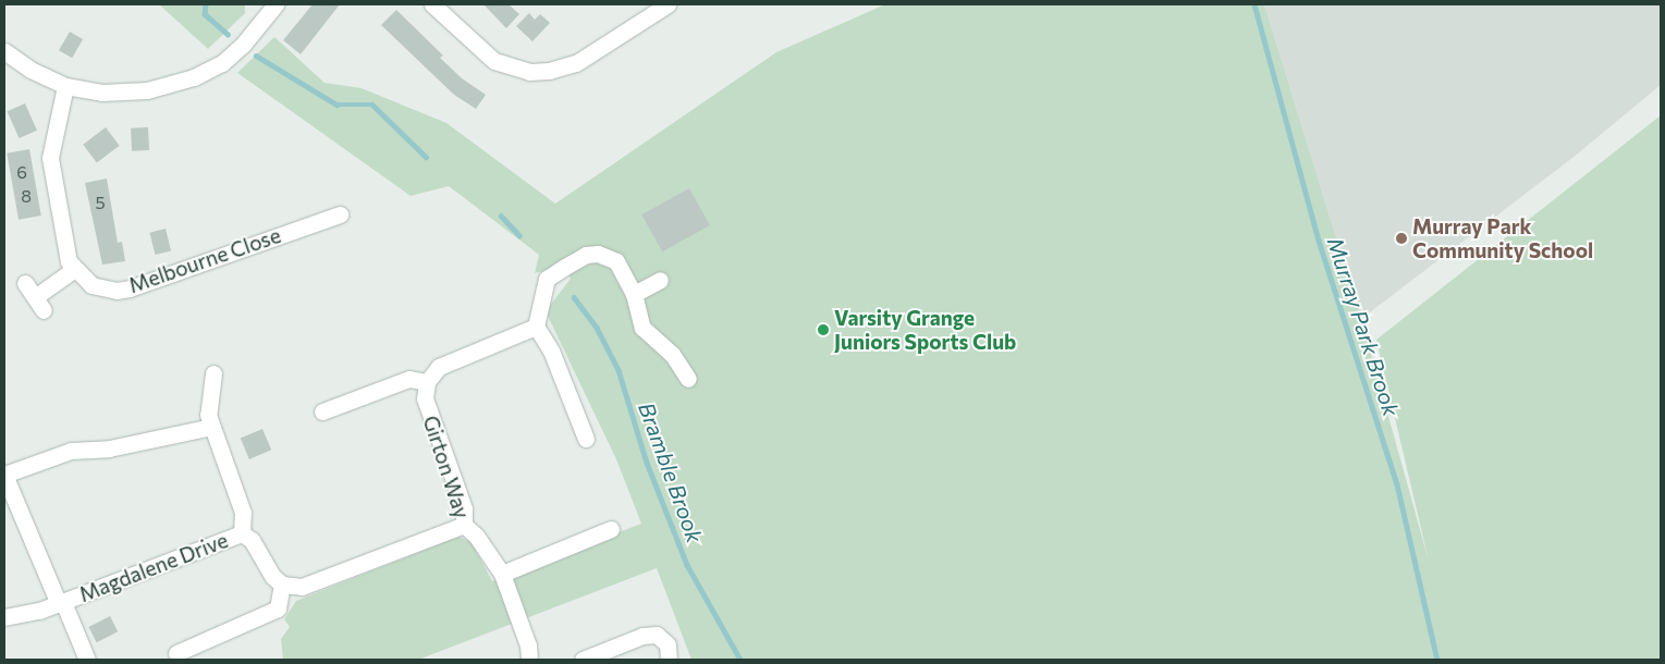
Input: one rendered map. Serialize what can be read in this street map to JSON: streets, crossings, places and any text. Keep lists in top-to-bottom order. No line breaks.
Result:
{"streets":{"street":["Melbourne Close","Girton Way","Magdalene Drive"]},"water":["Murray Park Brook","Bramble Brook"],"places":["Murray Park Community School","Varsity Grange Juniors Sports Club"],"house_numbers":["6","8","5"]}
